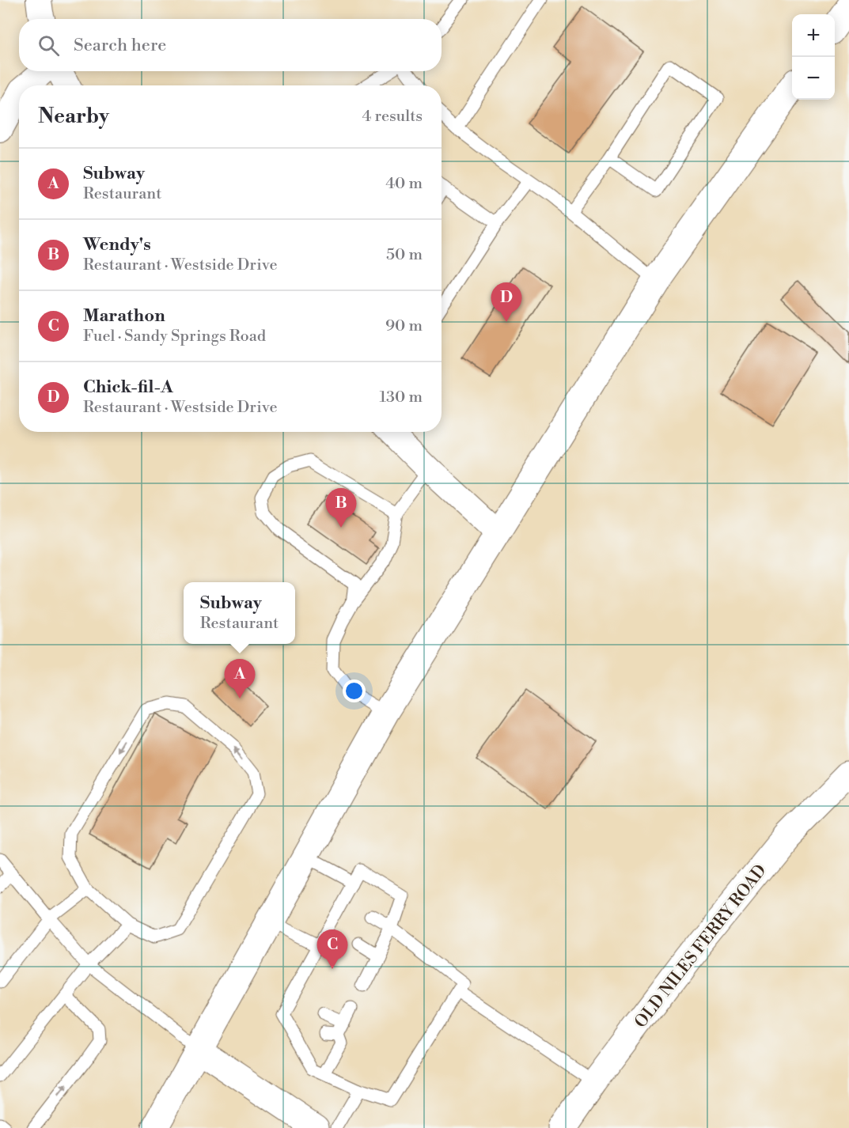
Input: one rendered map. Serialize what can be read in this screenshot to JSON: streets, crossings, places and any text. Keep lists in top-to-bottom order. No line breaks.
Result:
{"streets":{"main road":["OLD NILES FERRY ROAD"]},"page":{"map_buttons":["+","−"],"search":"Search here","heading":["Nearby","4 results"],"list":[{"mark":"A","name":"Subway","note":"Restaurant","value":"40 m"},{"mark":"B","name":"Wendy's","note":"Restaurant · Westside Drive","value":"50 m"},{"mark":"C","name":"Marathon","note":"Fuel · Sandy Springs Road","value":"90 m"},{"mark":"D","name":"Chick-fil-A","note":"Restaurant · Westside Drive","value":"130 m"}],"pins":["D","B","A","C"],"popup":["Subway","Restaurant"]}}
